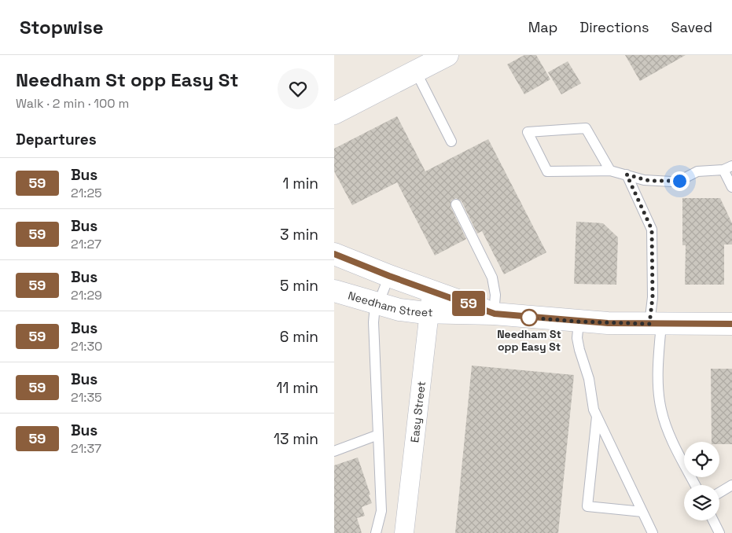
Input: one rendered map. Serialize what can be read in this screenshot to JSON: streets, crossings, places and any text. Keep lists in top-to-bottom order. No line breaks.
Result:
{"streets":{"main road":["Needham Street"],"street":["Easy Street"]},"crossings":[["Needham Street","Easy Street"]],"places":["Needham St opp Easy St"],"lines":["bus line 59"],"page":{"header":"Stopwise","nav":["Map","Directions","Saved"],"heading":[["Needham St opp Easy St","Walk · 2 min · 100 m"],"Departures"],"on_map":"59","list":[{"mark":"59","name":"Bus","note":"21:25","value":"1 min"},{"mark":"59","name":"Bus","note":"21:27","value":"3 min"},{"mark":"59","name":"Bus","note":"21:29","value":"5 min"},{"mark":"59","name":"Bus","note":"21:30","value":"6 min"},{"mark":"59","name":"Bus","note":"21:35","value":"11 min"},{"mark":"59","name":"Bus","note":"21:37","value":"13 min"}]}}
